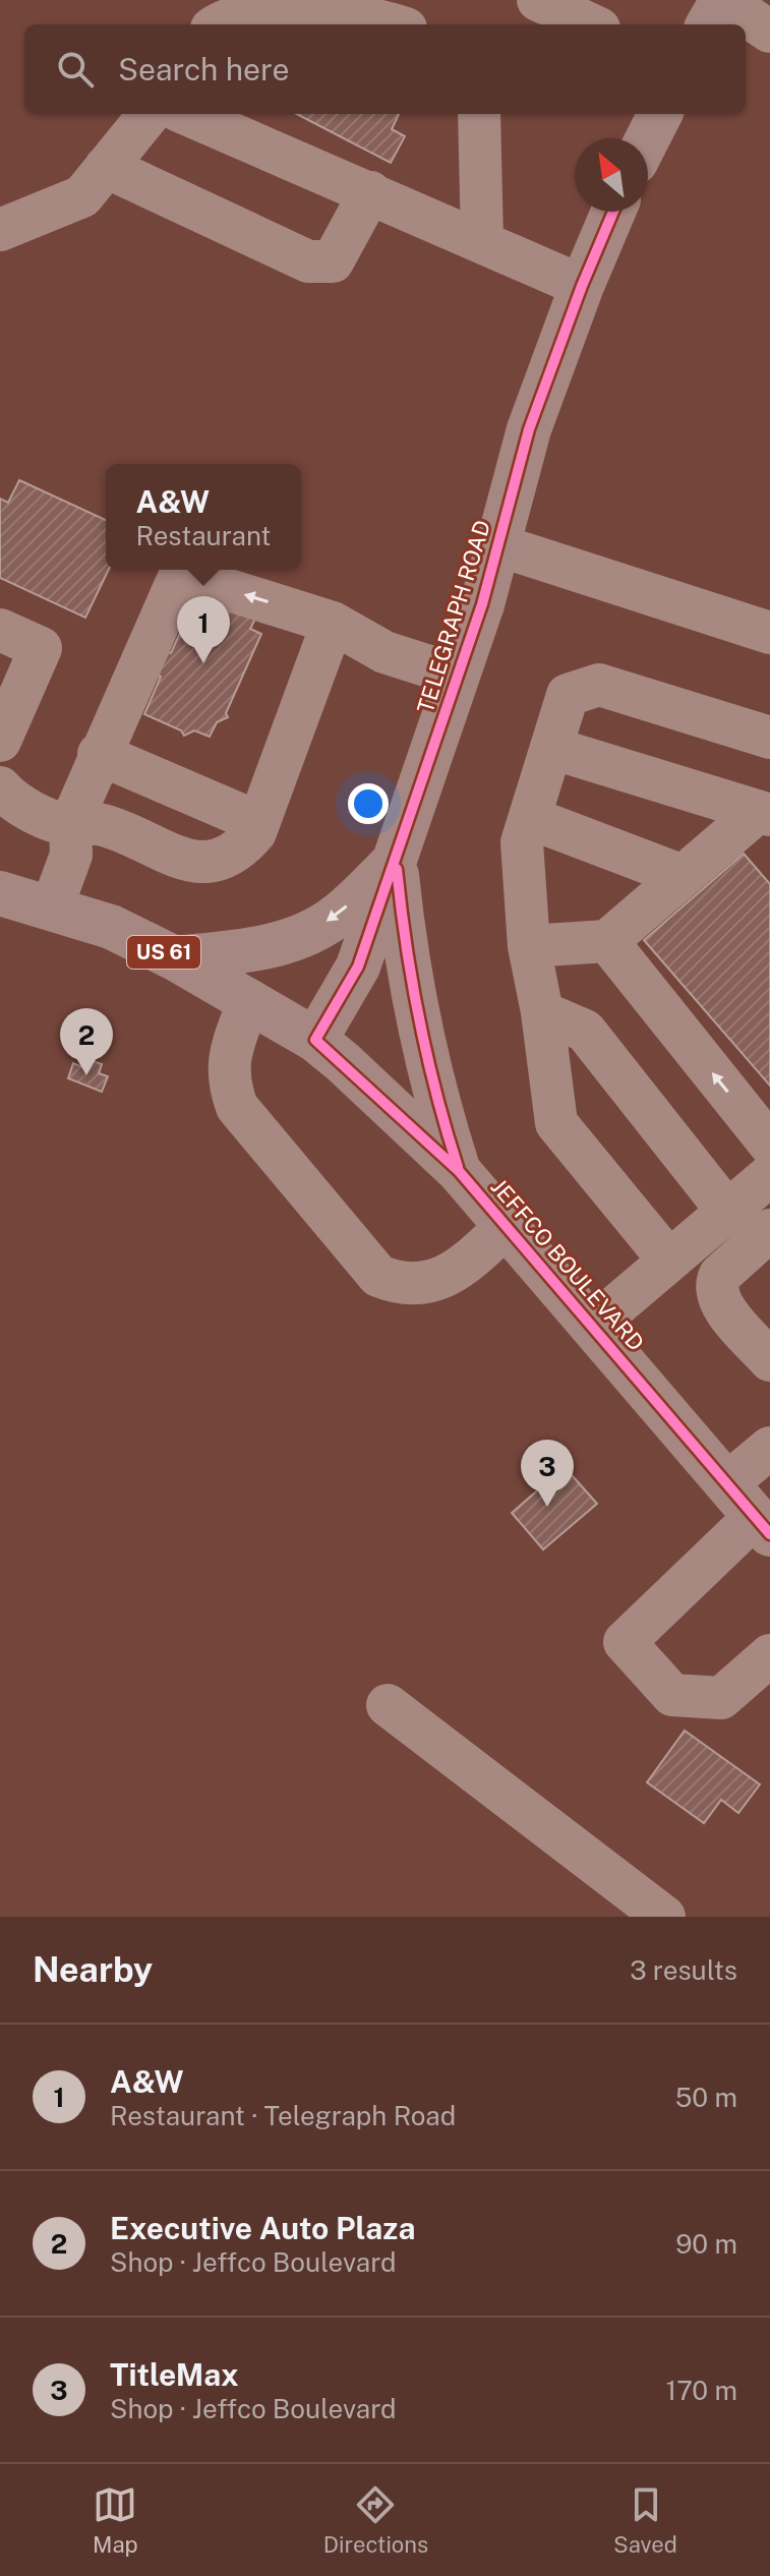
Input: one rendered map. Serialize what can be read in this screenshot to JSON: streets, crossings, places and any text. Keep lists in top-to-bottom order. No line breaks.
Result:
{"streets":{"main road":["TELEGRAPH ROAD","US 61","JEFFCO BOULEVARD"]},"crossings":[["TELEGRAPH ROAD","JEFFCO BOULEVARD"]],"north":"top left","page":{"search":"Search here","popup":["A&W","Restaurant"],"pins":["1","2","3"],"heading":["Nearby","3 results"],"list":[{"mark":"1","name":"A&W","note":"Restaurant · Telegraph Road","value":"50 m"},{"mark":"2","name":"Executive Auto Plaza","note":"Shop · Jeffco Boulevard","value":"90 m"},{"mark":"3","name":"TitleMax","note":"Shop · Jeffco Boulevard","value":"170 m"}],"nav":["Map","Directions","Saved"]}}
